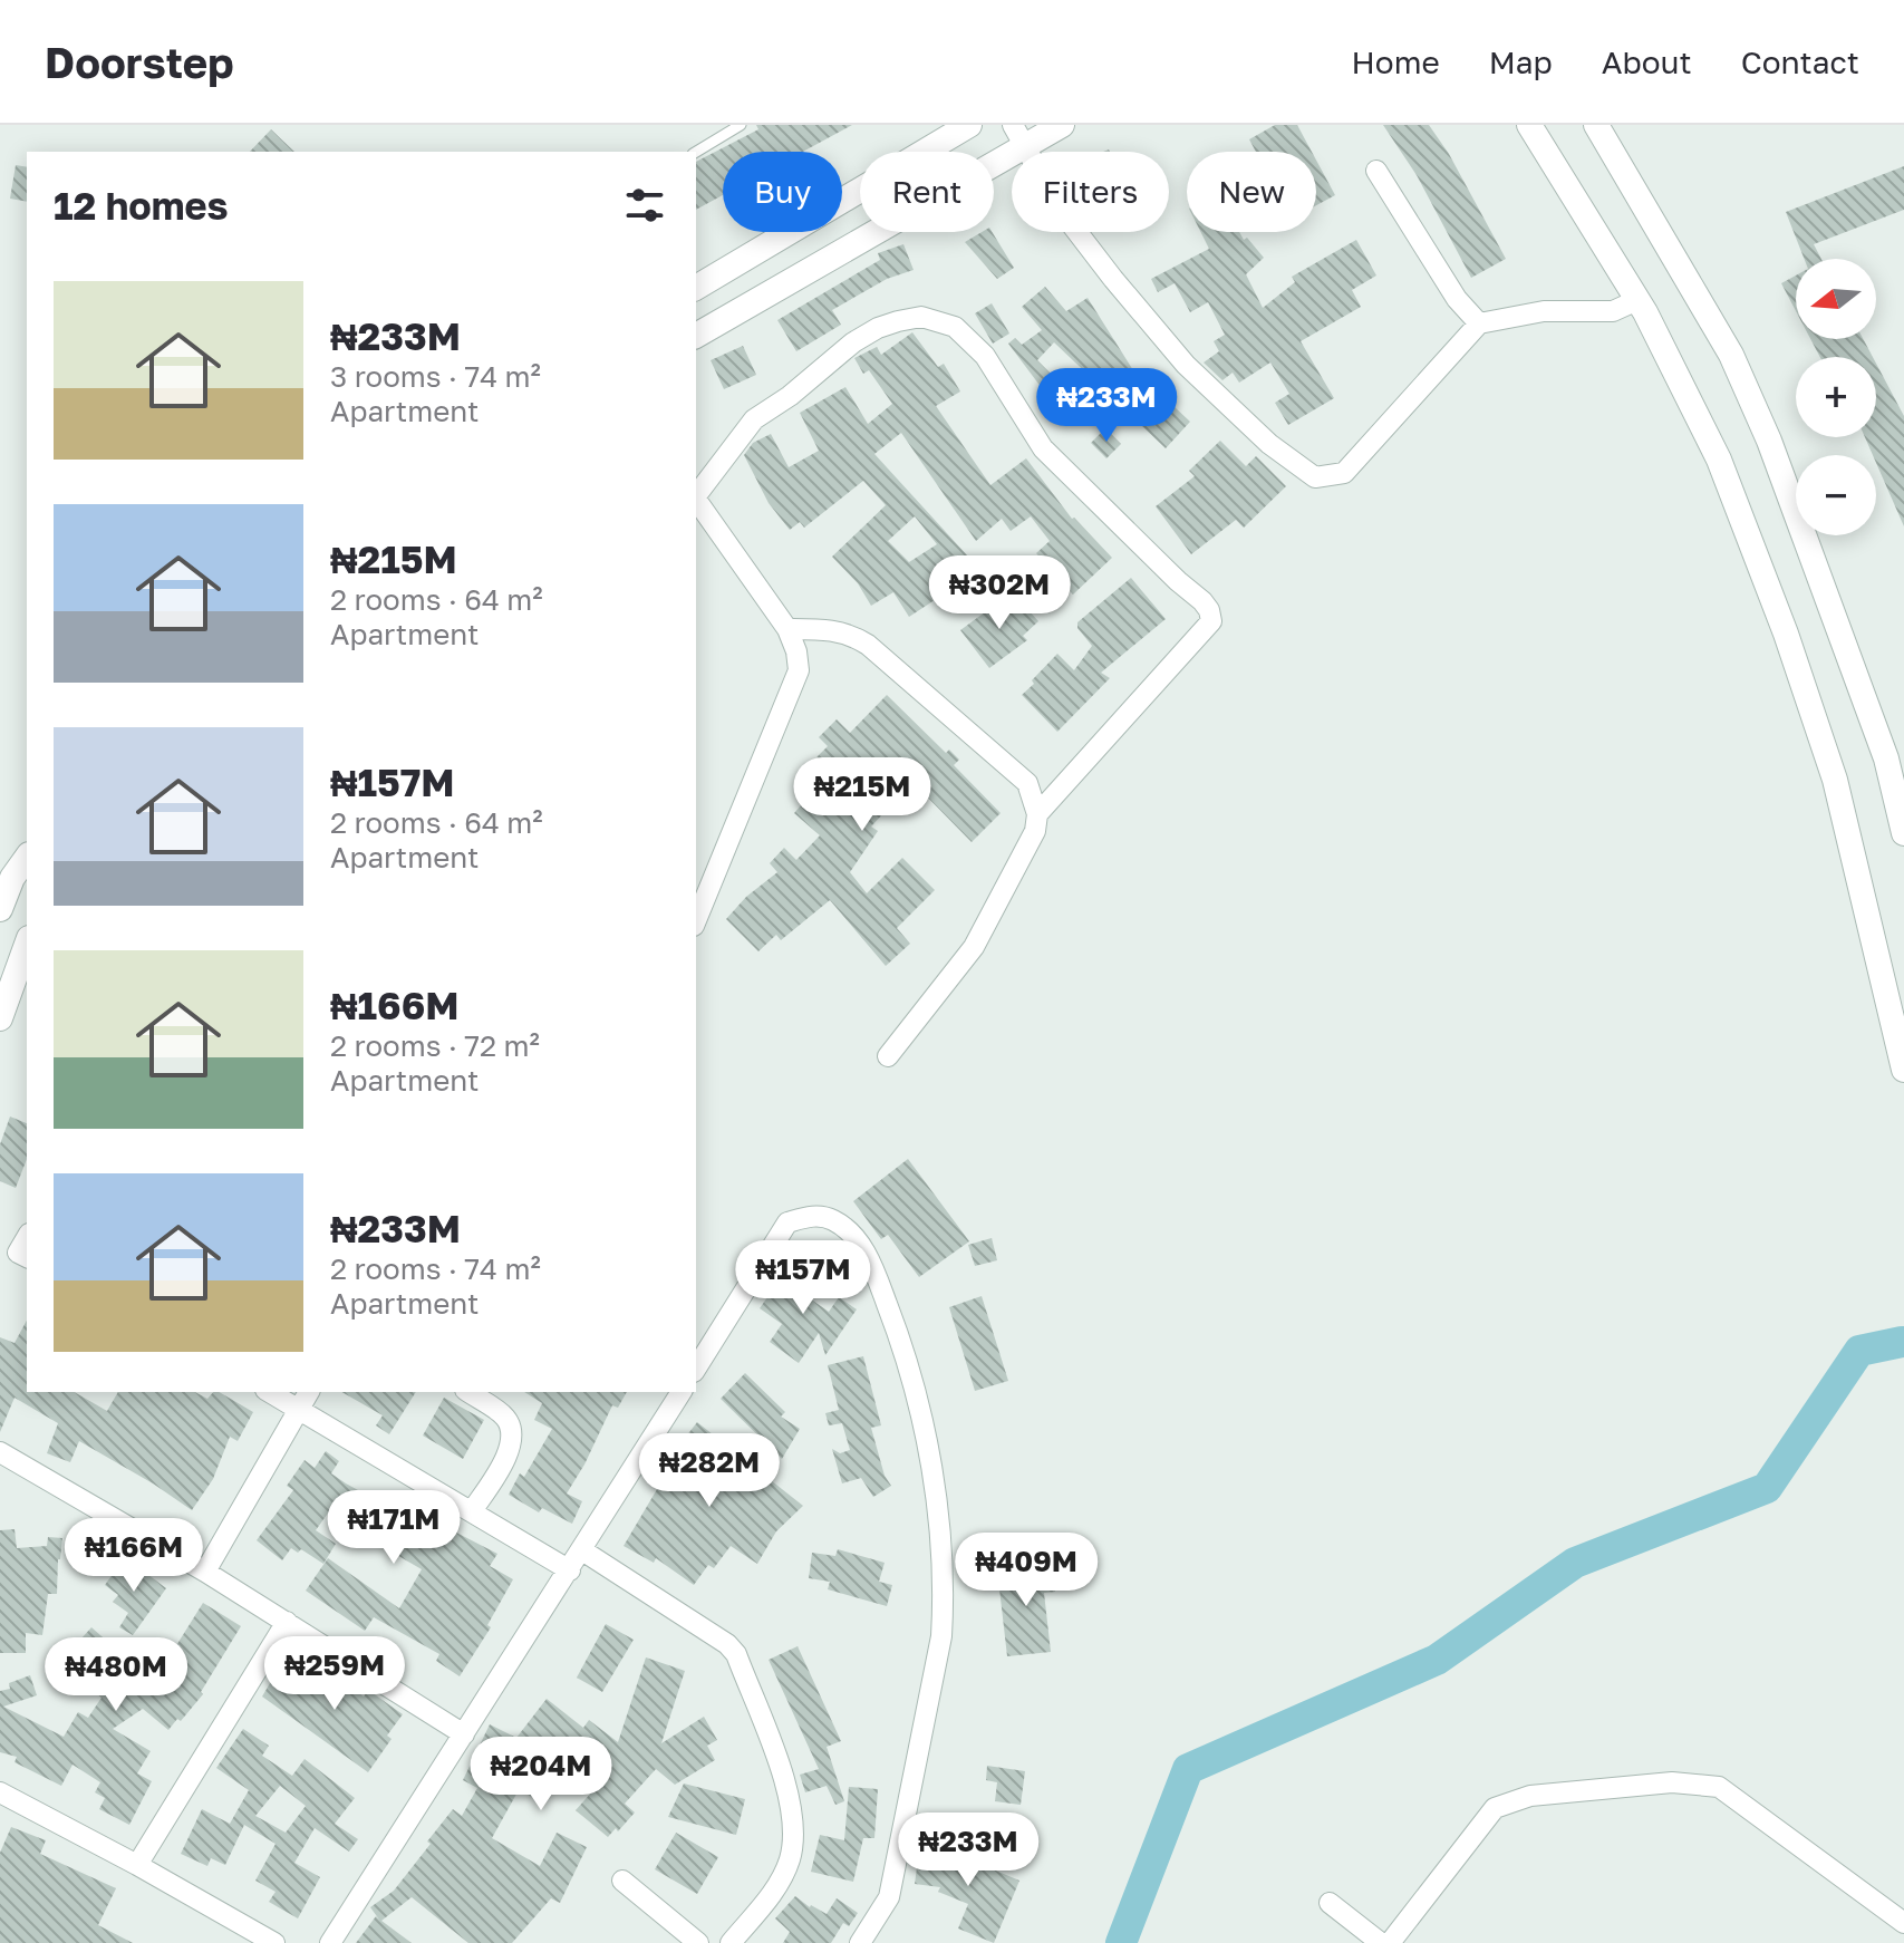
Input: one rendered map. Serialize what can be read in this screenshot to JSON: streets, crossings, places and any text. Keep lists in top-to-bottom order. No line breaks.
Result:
{"north":"left","page":{"header":"Doorstep","nav":["Home","Map","About","Contact"],"chip":["Buy","Rent","Filters","New"],"heading":"12 homes","map_buttons":["+","−"],"list":[{"name":"₦233M","note":"3 rooms · 74 m² · Apartment"},{"name":"₦215M","note":"2 rooms · 64 m² · Apartment"},{"name":"₦157M","note":"2 rooms · 64 m² · Apartment"},{"name":"₦166M","note":"2 rooms · 72 m² · Apartment"},{"name":"₦233M","note":"2 rooms · 74 m² · Apartment"}],"price":["₦233M","₦302M","₦215M","₦157M","₦282M","₦171M","₦166M","₦409M","₦259M","₦480M","₦204M","₦233M"]}}
